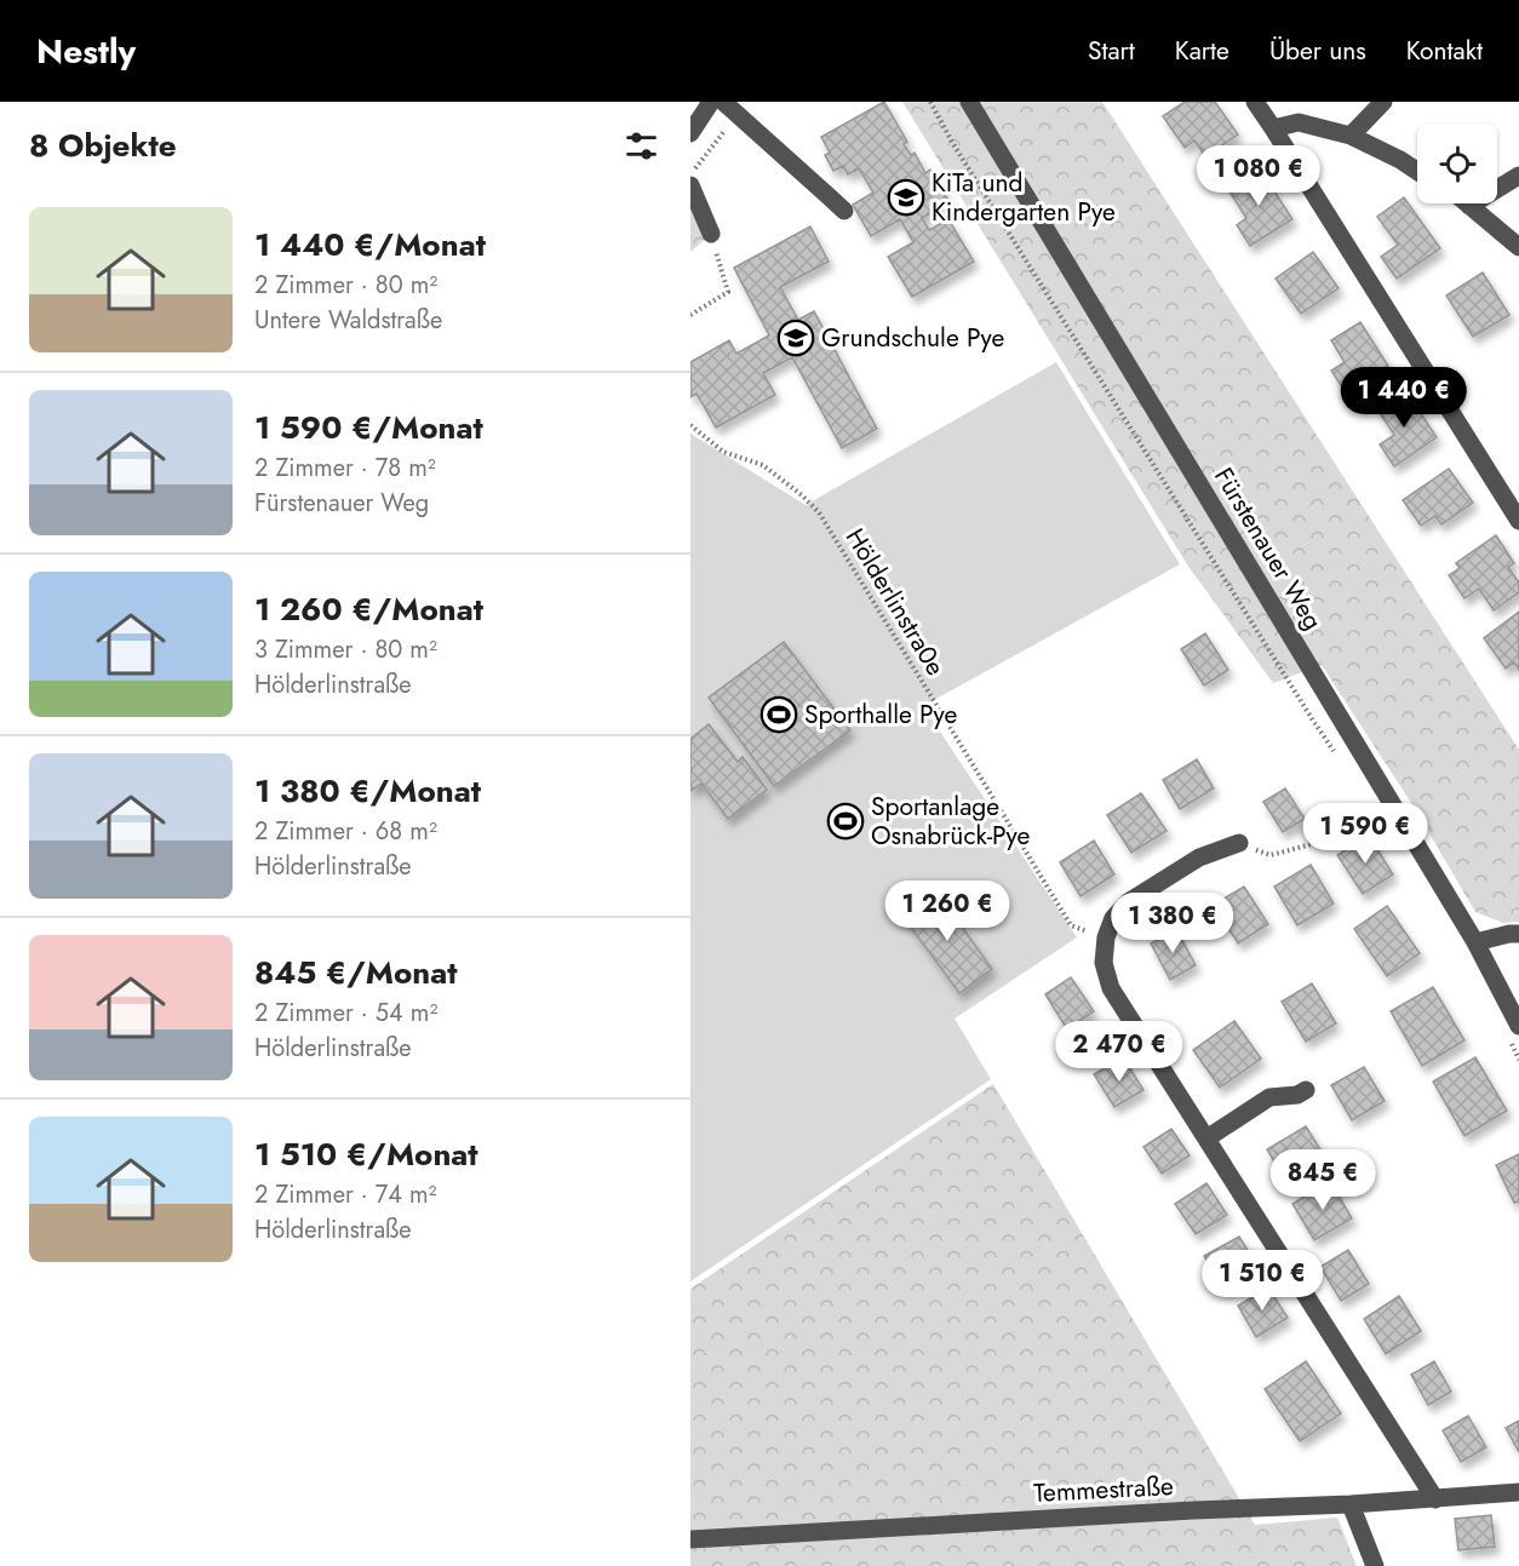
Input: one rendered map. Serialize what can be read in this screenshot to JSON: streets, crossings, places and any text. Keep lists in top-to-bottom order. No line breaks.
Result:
{"streets":{"street":["Fürstenauer Weg","Temmestraße"],"path":["Hölderlinstra0e"]},"places":{"school or university":["KiTa und Kindergarten Pye","Grundschule Pye"],"sports":["Sporthalle Pye","Sportanlage Osnabrück-Pye"]},"page":{"header":"Nestly","nav":["Start","Karte","Über uns","Kontakt"],"heading":"8 Objekte","price":["1 080 €","1 440 €","1 590 €","1 260 €","1 380 €","2 470 €","845 €","1 510 €"],"list":[{"name":"1 440 €/Monat","note":"2 Zimmer · 80 m² · Untere Waldstraße"},{"name":"1 590 €/Monat","note":"2 Zimmer · 78 m² · Fürstenauer Weg"},{"name":"1 260 €/Monat","note":"3 Zimmer · 80 m² · Hölderlinstraße"},{"name":"1 380 €/Monat","note":"2 Zimmer · 68 m² · Hölderlinstraße"},{"name":"845 €/Monat","note":"2 Zimmer · 54 m² · Hölderlinstraße"},{"name":"1 510 €/Monat","note":"2 Zimmer · 74 m² · Hölderlinstraße"}]}}
